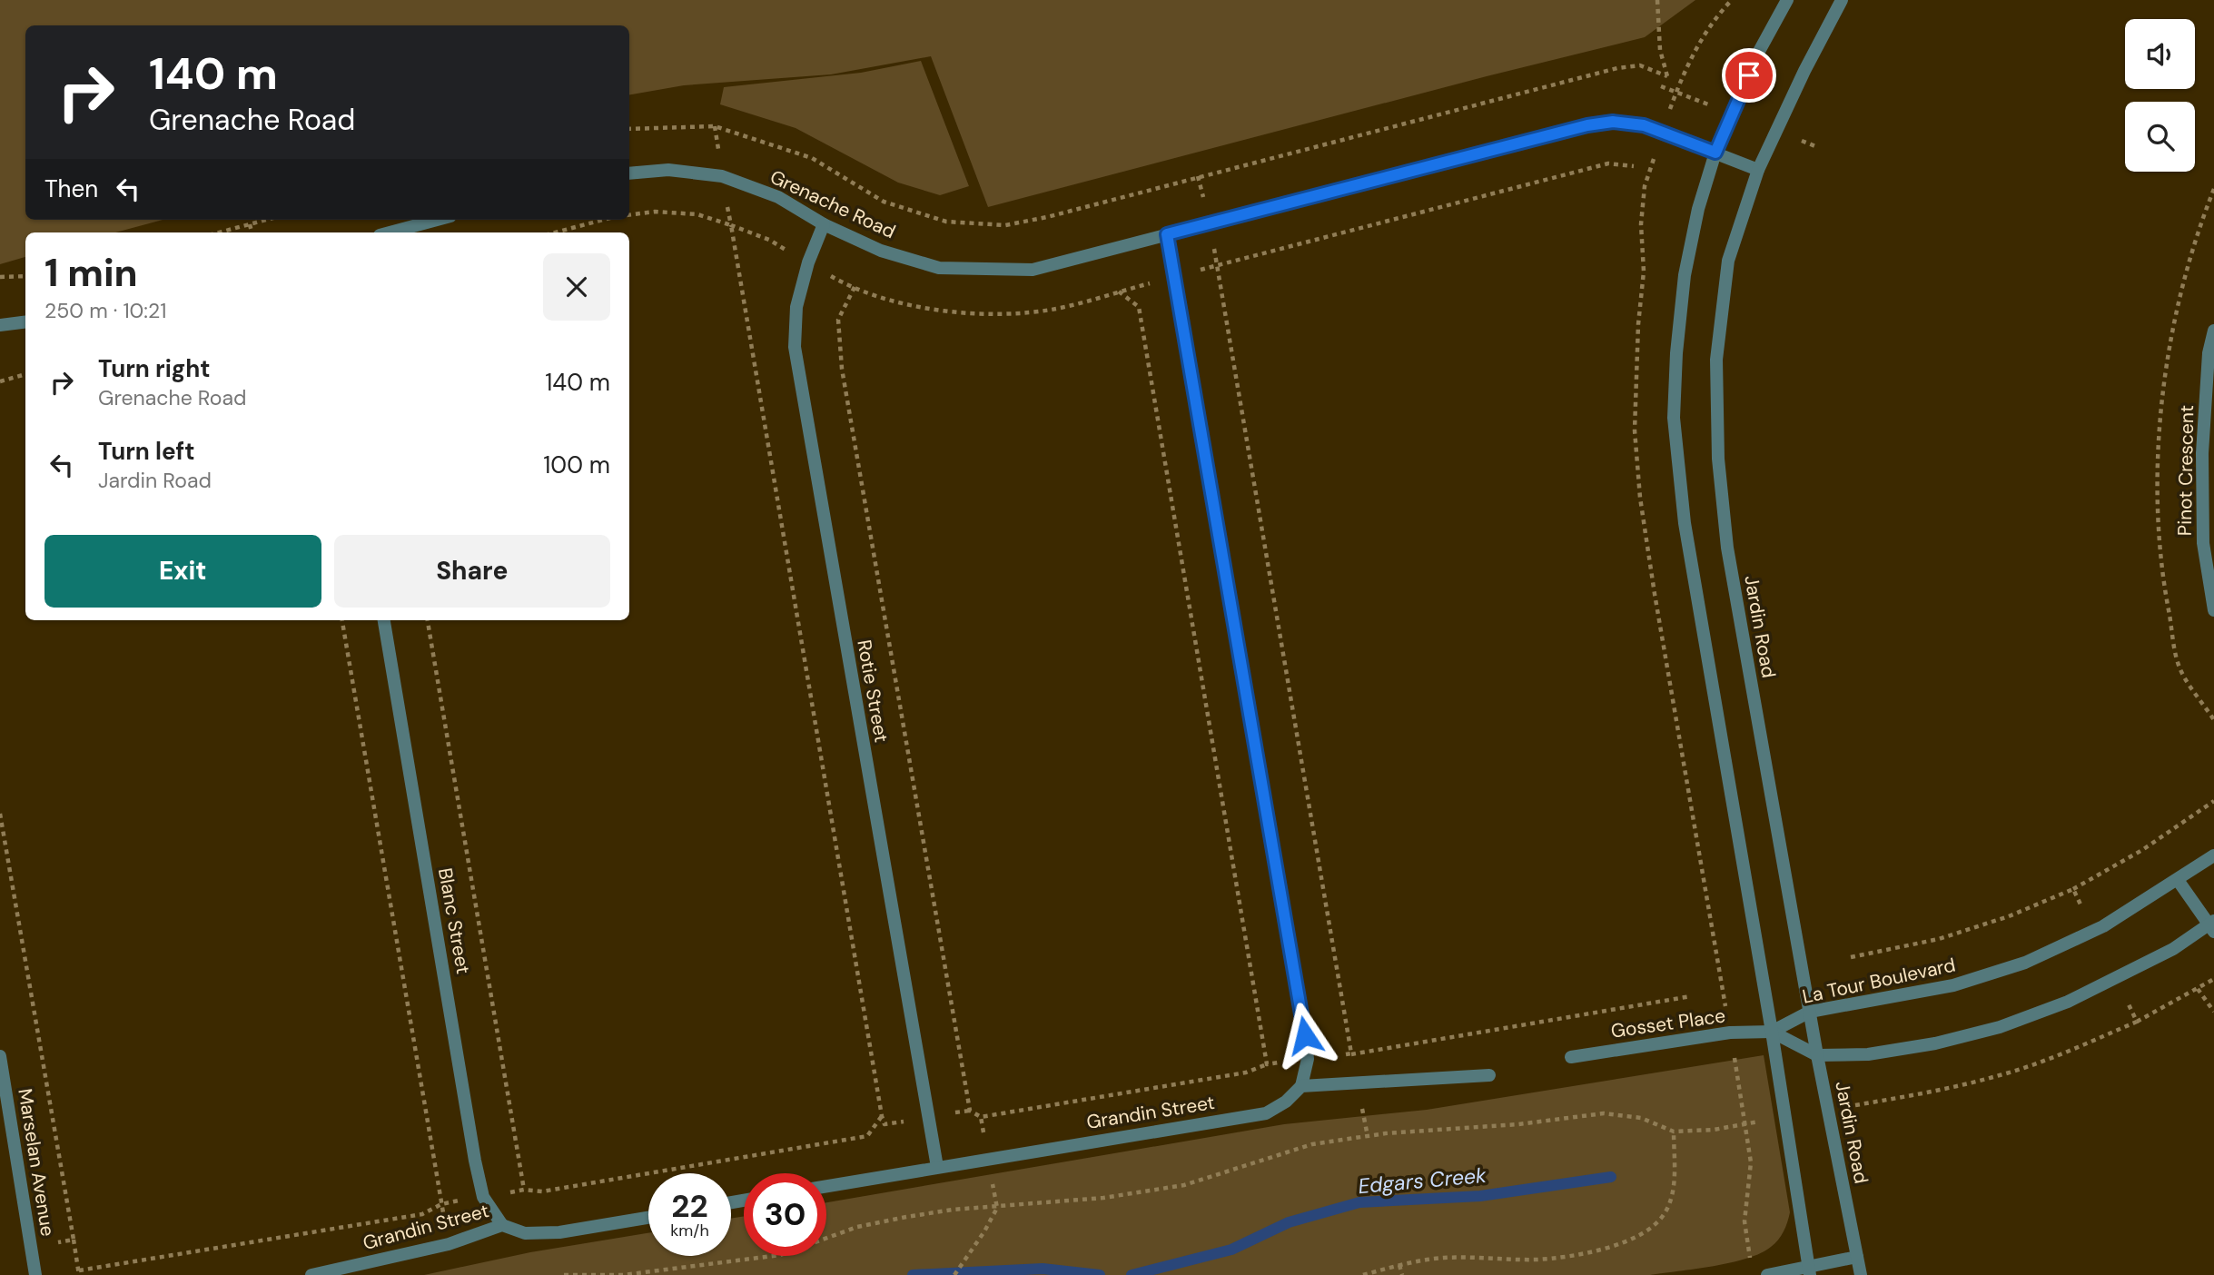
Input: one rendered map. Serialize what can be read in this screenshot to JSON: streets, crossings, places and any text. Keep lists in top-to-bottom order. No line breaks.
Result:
{"streets":{"street":["Grenache Road","Pinot Crescent","Jardin Road","Rotie Street","Blanc Street","La Tour Boulevard","Gosset Place","Grandin Street","Marselan Avenue"]},"crossings":[["Grenache Road","Jardin Road"],["Grenache Road","Rotie Street"],["Jardin Road","La Tour Boulevard"],["Rotie Street","Grandin Street"],["Blanc Street","Grandin Street"],["La Tour Boulevard","Gosset Place"]],"water":["Edgars Creek"],"page":{"turn":["140 m","Grenache Road"],"then":"Then","heading":["1 min","250 m · 10:21"],"list":[{"name":"Turn right","note":"Grenache Road","value":"140 m"},{"name":"Turn left","note":"Jardin Road","value":"100 m"}],"buttons":["Exit","Share"],"speed":"22 km/h","limit":"30"}}
